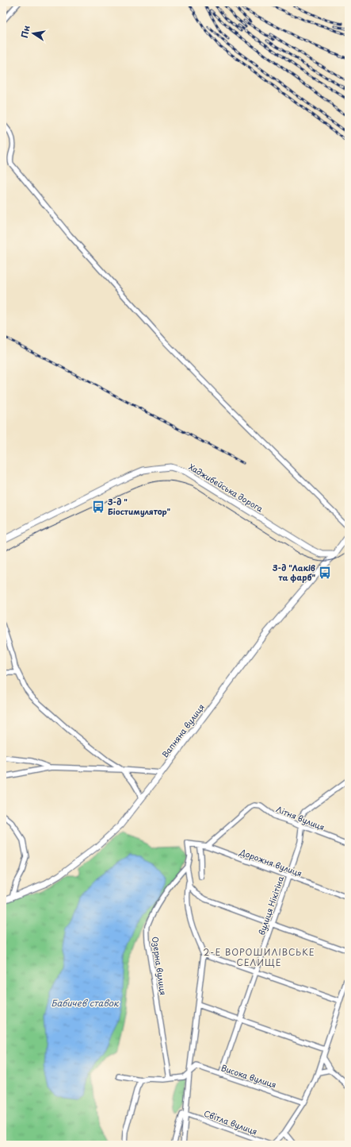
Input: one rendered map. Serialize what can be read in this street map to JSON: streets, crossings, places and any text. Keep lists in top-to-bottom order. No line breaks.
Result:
{"streets":{"street":["Хаджибейська дорога","Вапняна вулиця","Літня вулиця","Дорожня вулиця","вулиця Нікітіна","Озерна вулиця","Висока вулиця","Світла вулиця"]},"crossings":[["Хаджибейська дорога","Вапняна вулиця"],["Літня вулиця","Дорожня вулиця"],["Літня вулиця","вулиця Нікітіна"],["Дорожня вулиця","вулиця Нікітіна"],["Дорожня вулиця","Озерна вулиця"],["вулиця Нікітіна","Висока вулиця"]],"districts":["2-Е ВОРОШИЛІВСЬКЕ СЕЛИЩЕ"],"water":["Бабичев ставок"],"places":{"bus stop":["З-д \" Біостимулятор\"","З-д \"Лаків та фарб\""]},"north":"left"}
